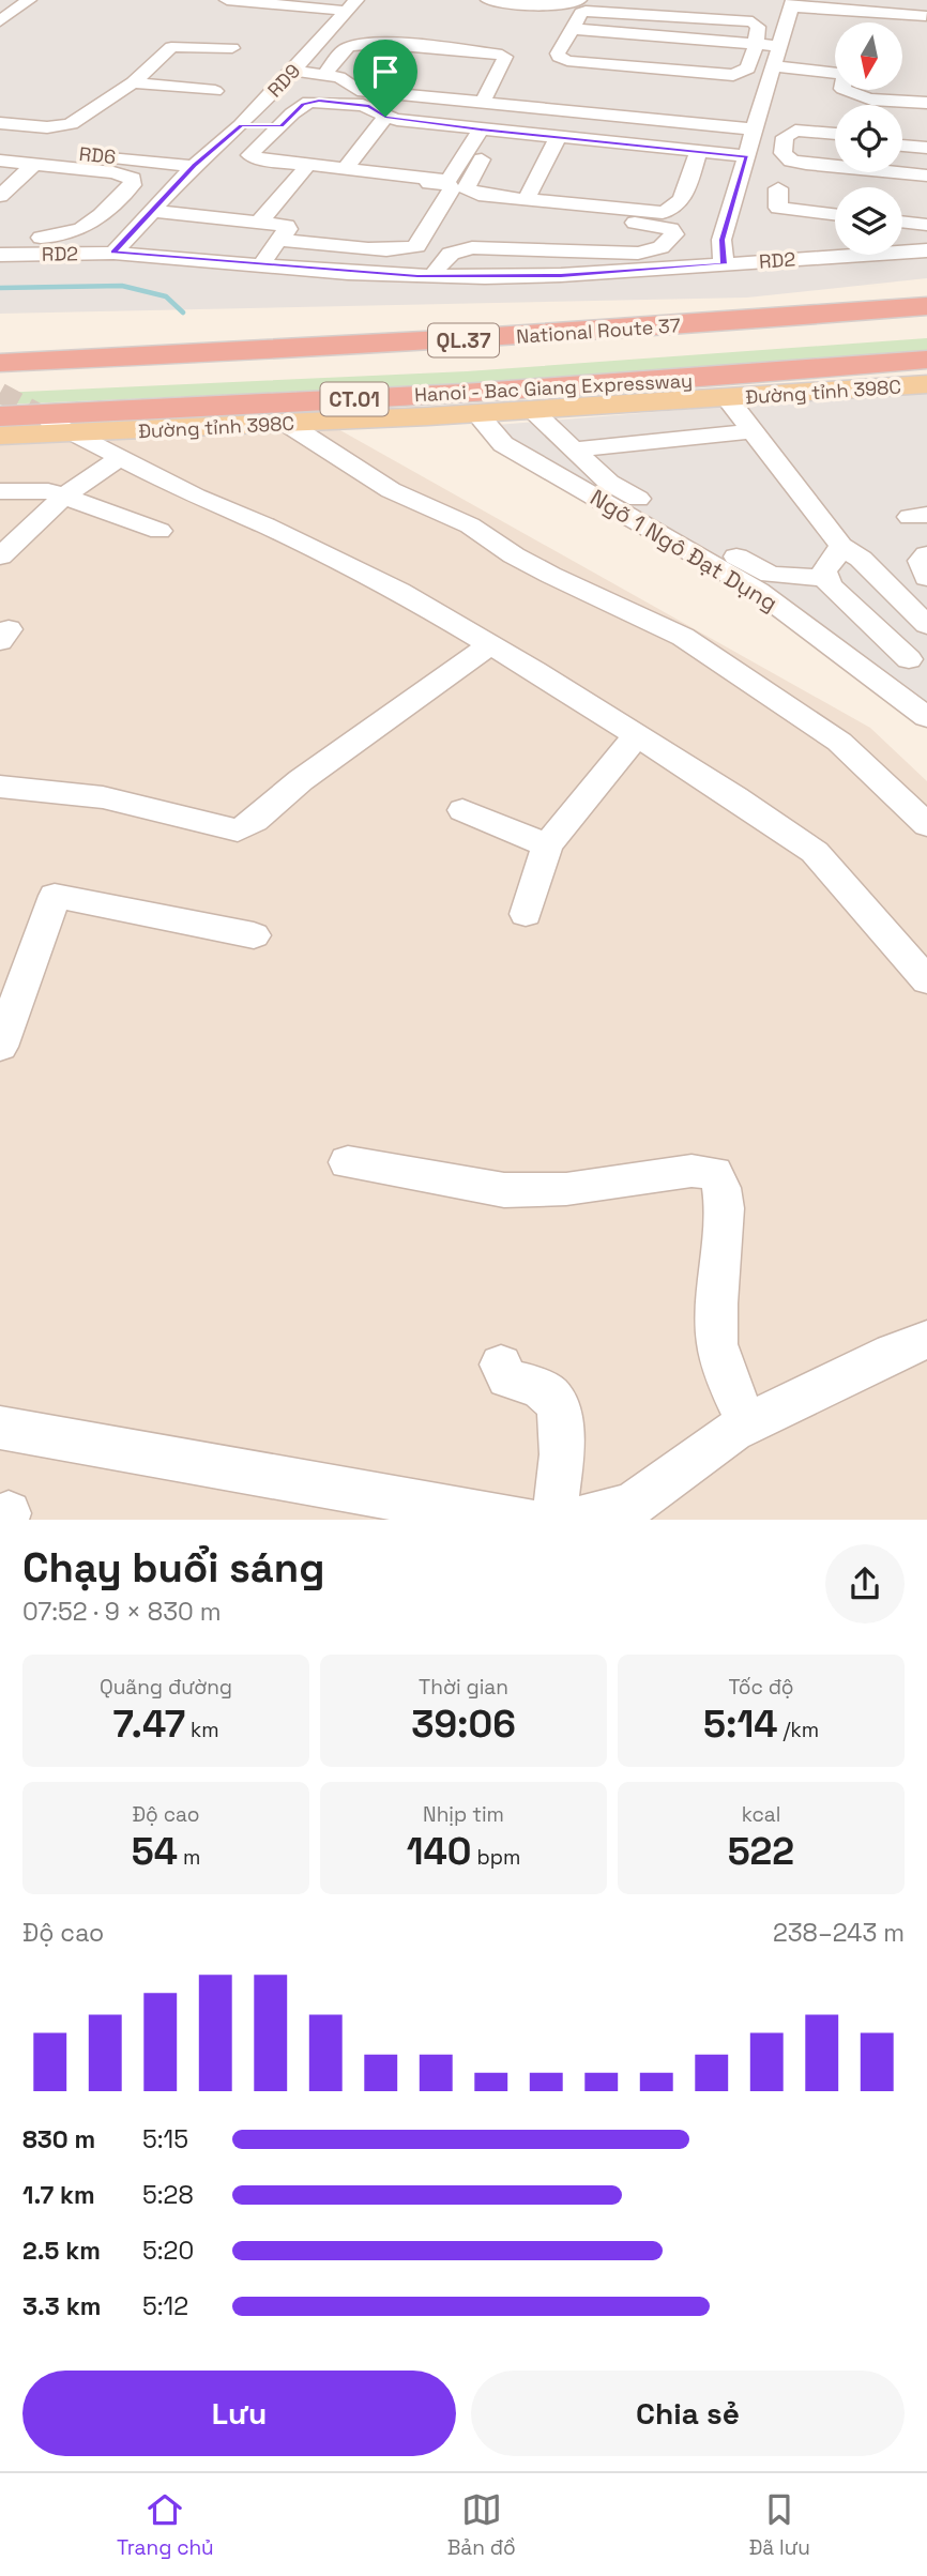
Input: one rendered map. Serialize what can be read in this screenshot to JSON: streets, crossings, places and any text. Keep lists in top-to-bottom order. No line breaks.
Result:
{"streets":{"highway":["National Route 37","QL.37","Hanoi - Bac Giang Expressway","CT.01"],"main road":["Đường tỉnh 398C"],"street":["RD9","RD6","RD2","Ngõ 1 Ngô Đạt Dụng"]},"crossings":[["RD9","RD6"],["RD9","RD2"],["Hanoi - Bac Giang Expressway","Đường tỉnh 398C"],["Đường tỉnh 398C","Ngõ 1 Ngô Đạt Dụng"]],"north":"bottom","page":{"heading":["Chạy buổi sáng","07:52 · 9 × 830 m"],"stats":[["Quãng đường","7.47 km"],["Thời gian","39:06"],["Tốc độ","5:14 /km"],["Độ cao","54 m"],["Nhịp tim","140 bpm"],["kcal","522"]],"chart":["Độ cao","238–243 m"],"list":[{"name":"830 m","note":"5:15"},{"name":"1.7 km","note":"5:28"},{"name":"2.5 km","note":"5:20"},{"name":"3.3 km","note":"5:12"}],"buttons":["Lưu","Chia sẻ"],"tabs":["Trang chủ","Bản đồ","Đã lưu"]}}
